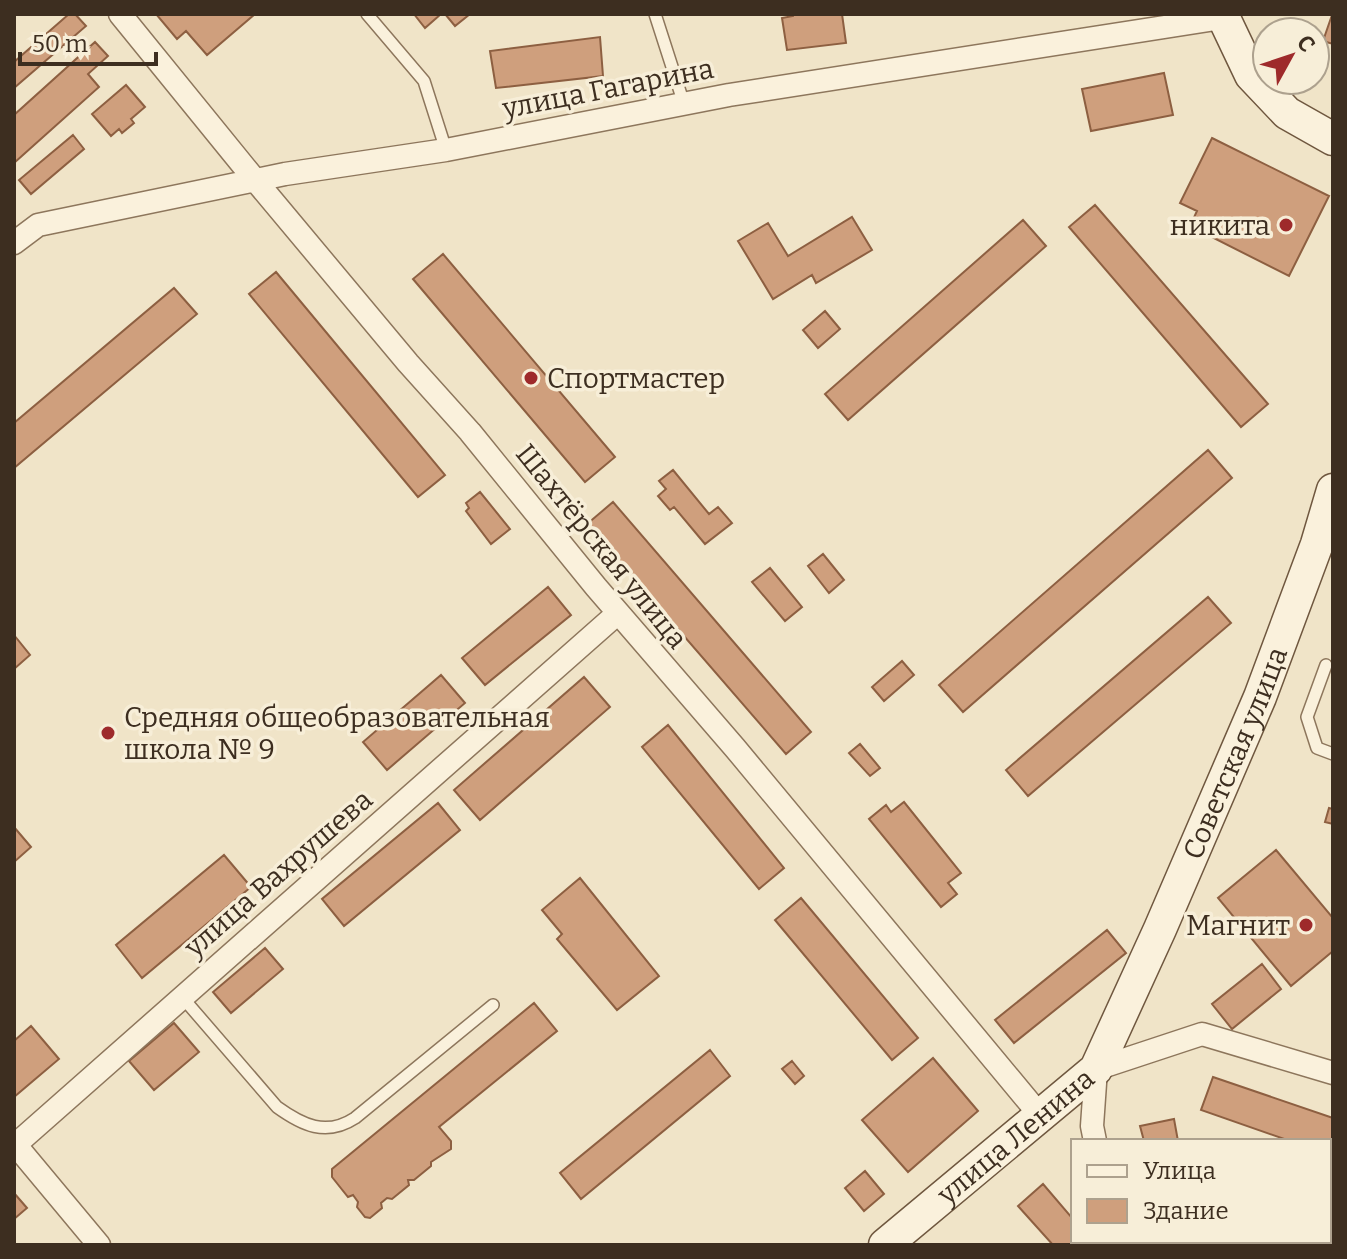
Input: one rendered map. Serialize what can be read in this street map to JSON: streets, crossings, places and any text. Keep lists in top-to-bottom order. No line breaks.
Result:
{"streets":{"main road":["Советская улица","улица Ленина"],"street":["улица Гагарина","Шахтёрская улица","улица Вахрушева"]},"crossings":[["улица Гагарина","Шахтёрская улица"],["Шахтёрская улица","улица Вахрушева"],["Шахтёрская улица","улица Ленина"],["Советская улица","улица Ленина"]],"places":["никита","Спортмастер","Средняя общеобразовательная школа № 9","Магнит"],"legend":["Улица","Здание"],"scale_bar":"50 m","north":"top right"}
